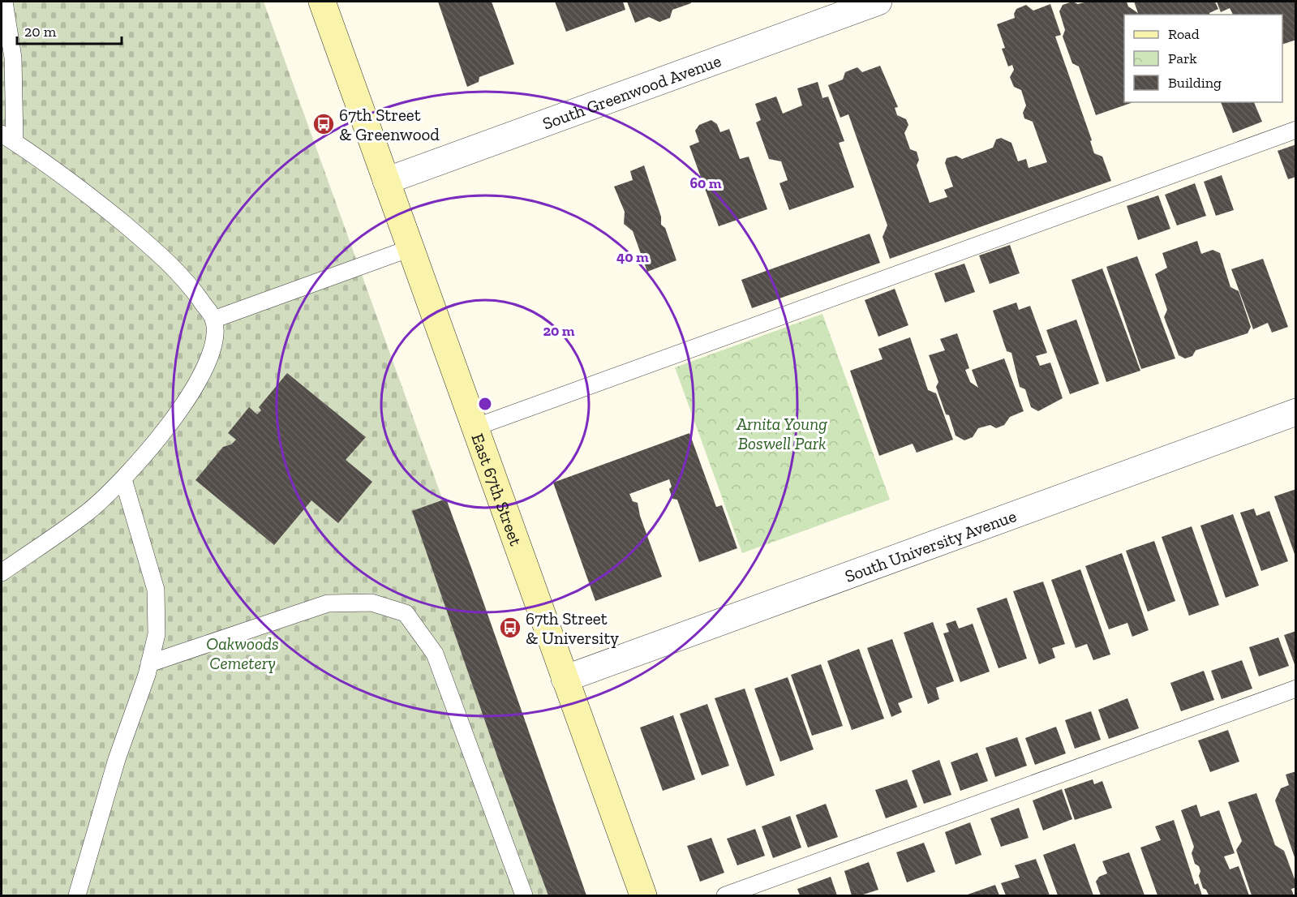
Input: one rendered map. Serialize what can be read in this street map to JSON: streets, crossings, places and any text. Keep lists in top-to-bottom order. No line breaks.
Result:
{"streets":{"street":["South Greenwood Avenue","East 67th Street","South University Avenue"]},"crossings":[["South Greenwood Avenue","East 67th Street"],["East 67th Street","South University Avenue"]],"parks":["Arnita Young Boswell Park","Oakwoods Cemetery"],"places":{"bus stop":["67th Street & Greenwood","67th Street & University"]},"legend":["Road","Park","Building"],"scale_bar":"20 m","rings":["60 m","40 m","20 m"]}
